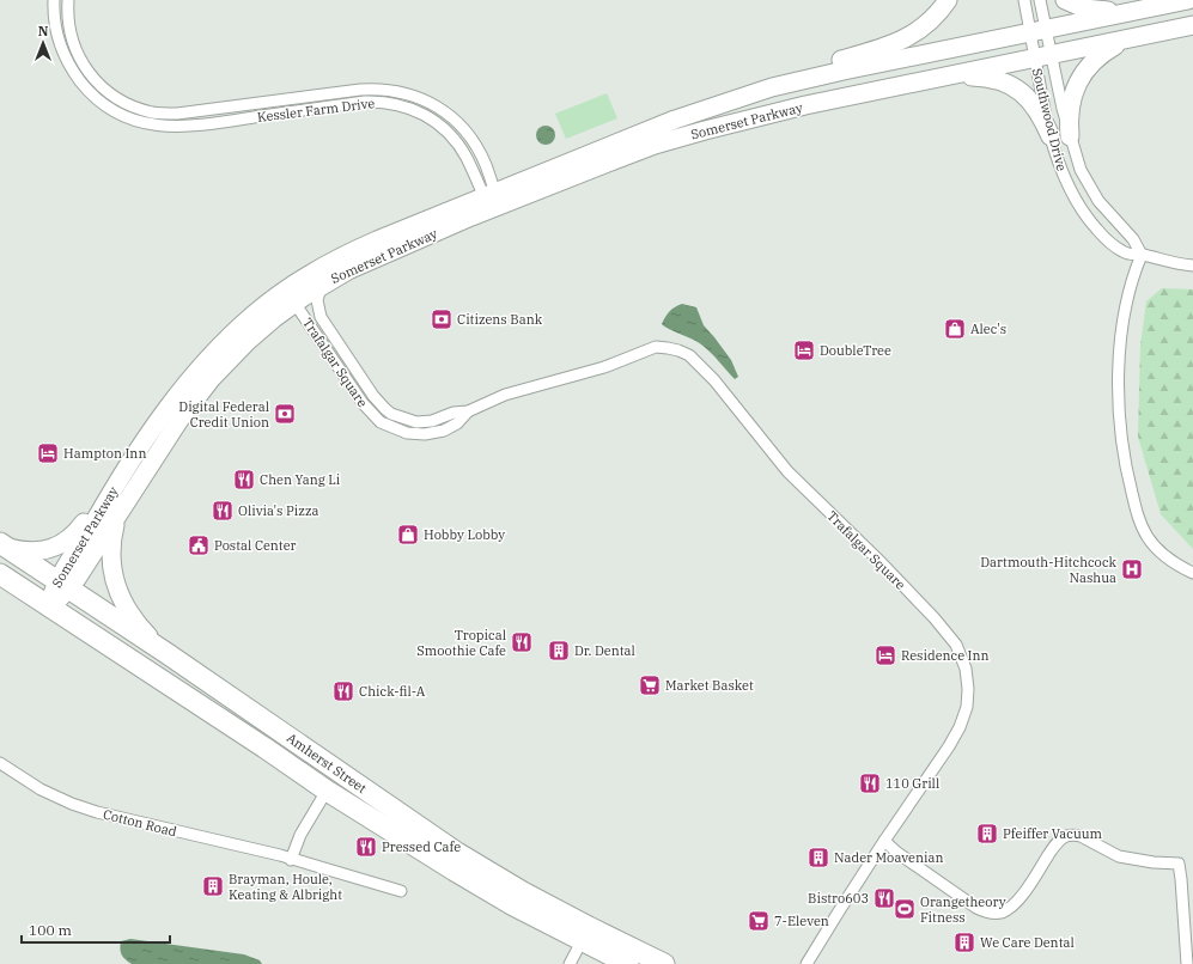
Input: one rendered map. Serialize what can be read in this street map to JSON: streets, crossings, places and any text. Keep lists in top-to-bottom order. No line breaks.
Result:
{"streets":{"highway":["Amherst Street"],"main road":["Somerset Parkway"],"street":["Kessler Farm Drive","Southwood Drive","Trafalgar Square","Cotton Road"]},"crossings":[["Kessler Farm Drive","Somerset Parkway"],["Southwood Drive","Somerset Parkway"],["Somerset Parkway","Trafalgar Square"],["Somerset Parkway","Amherst Street"]],"places":{"bank":["Citizens Bank","Digital Federal Credit Union"],"shop":["Alec's","Hobby Lobby"],"hotel":["DoubleTree","Hampton Inn","Residence Inn"],"restaurant":["Chen Yang Li","Olivia's Pizza","Tropical Smoothie Cafe","Chick-fil-A","110 Grill","Pressed Cafe","Bistro603"],"public building":["Postal Center"],"hospital":["Dartmouth-Hitchcock Nashua"],"building":["Dr. Dental","Pfeiffer Vacuum","Nader Moavenian","Brayman, Houle, Keating & Albright","We Care Dental"],"supermarket":["Market Basket","7-Eleven"],"sports":["Orangetheory Fitness"]},"scale_bar":"100 m","north":"top"}
